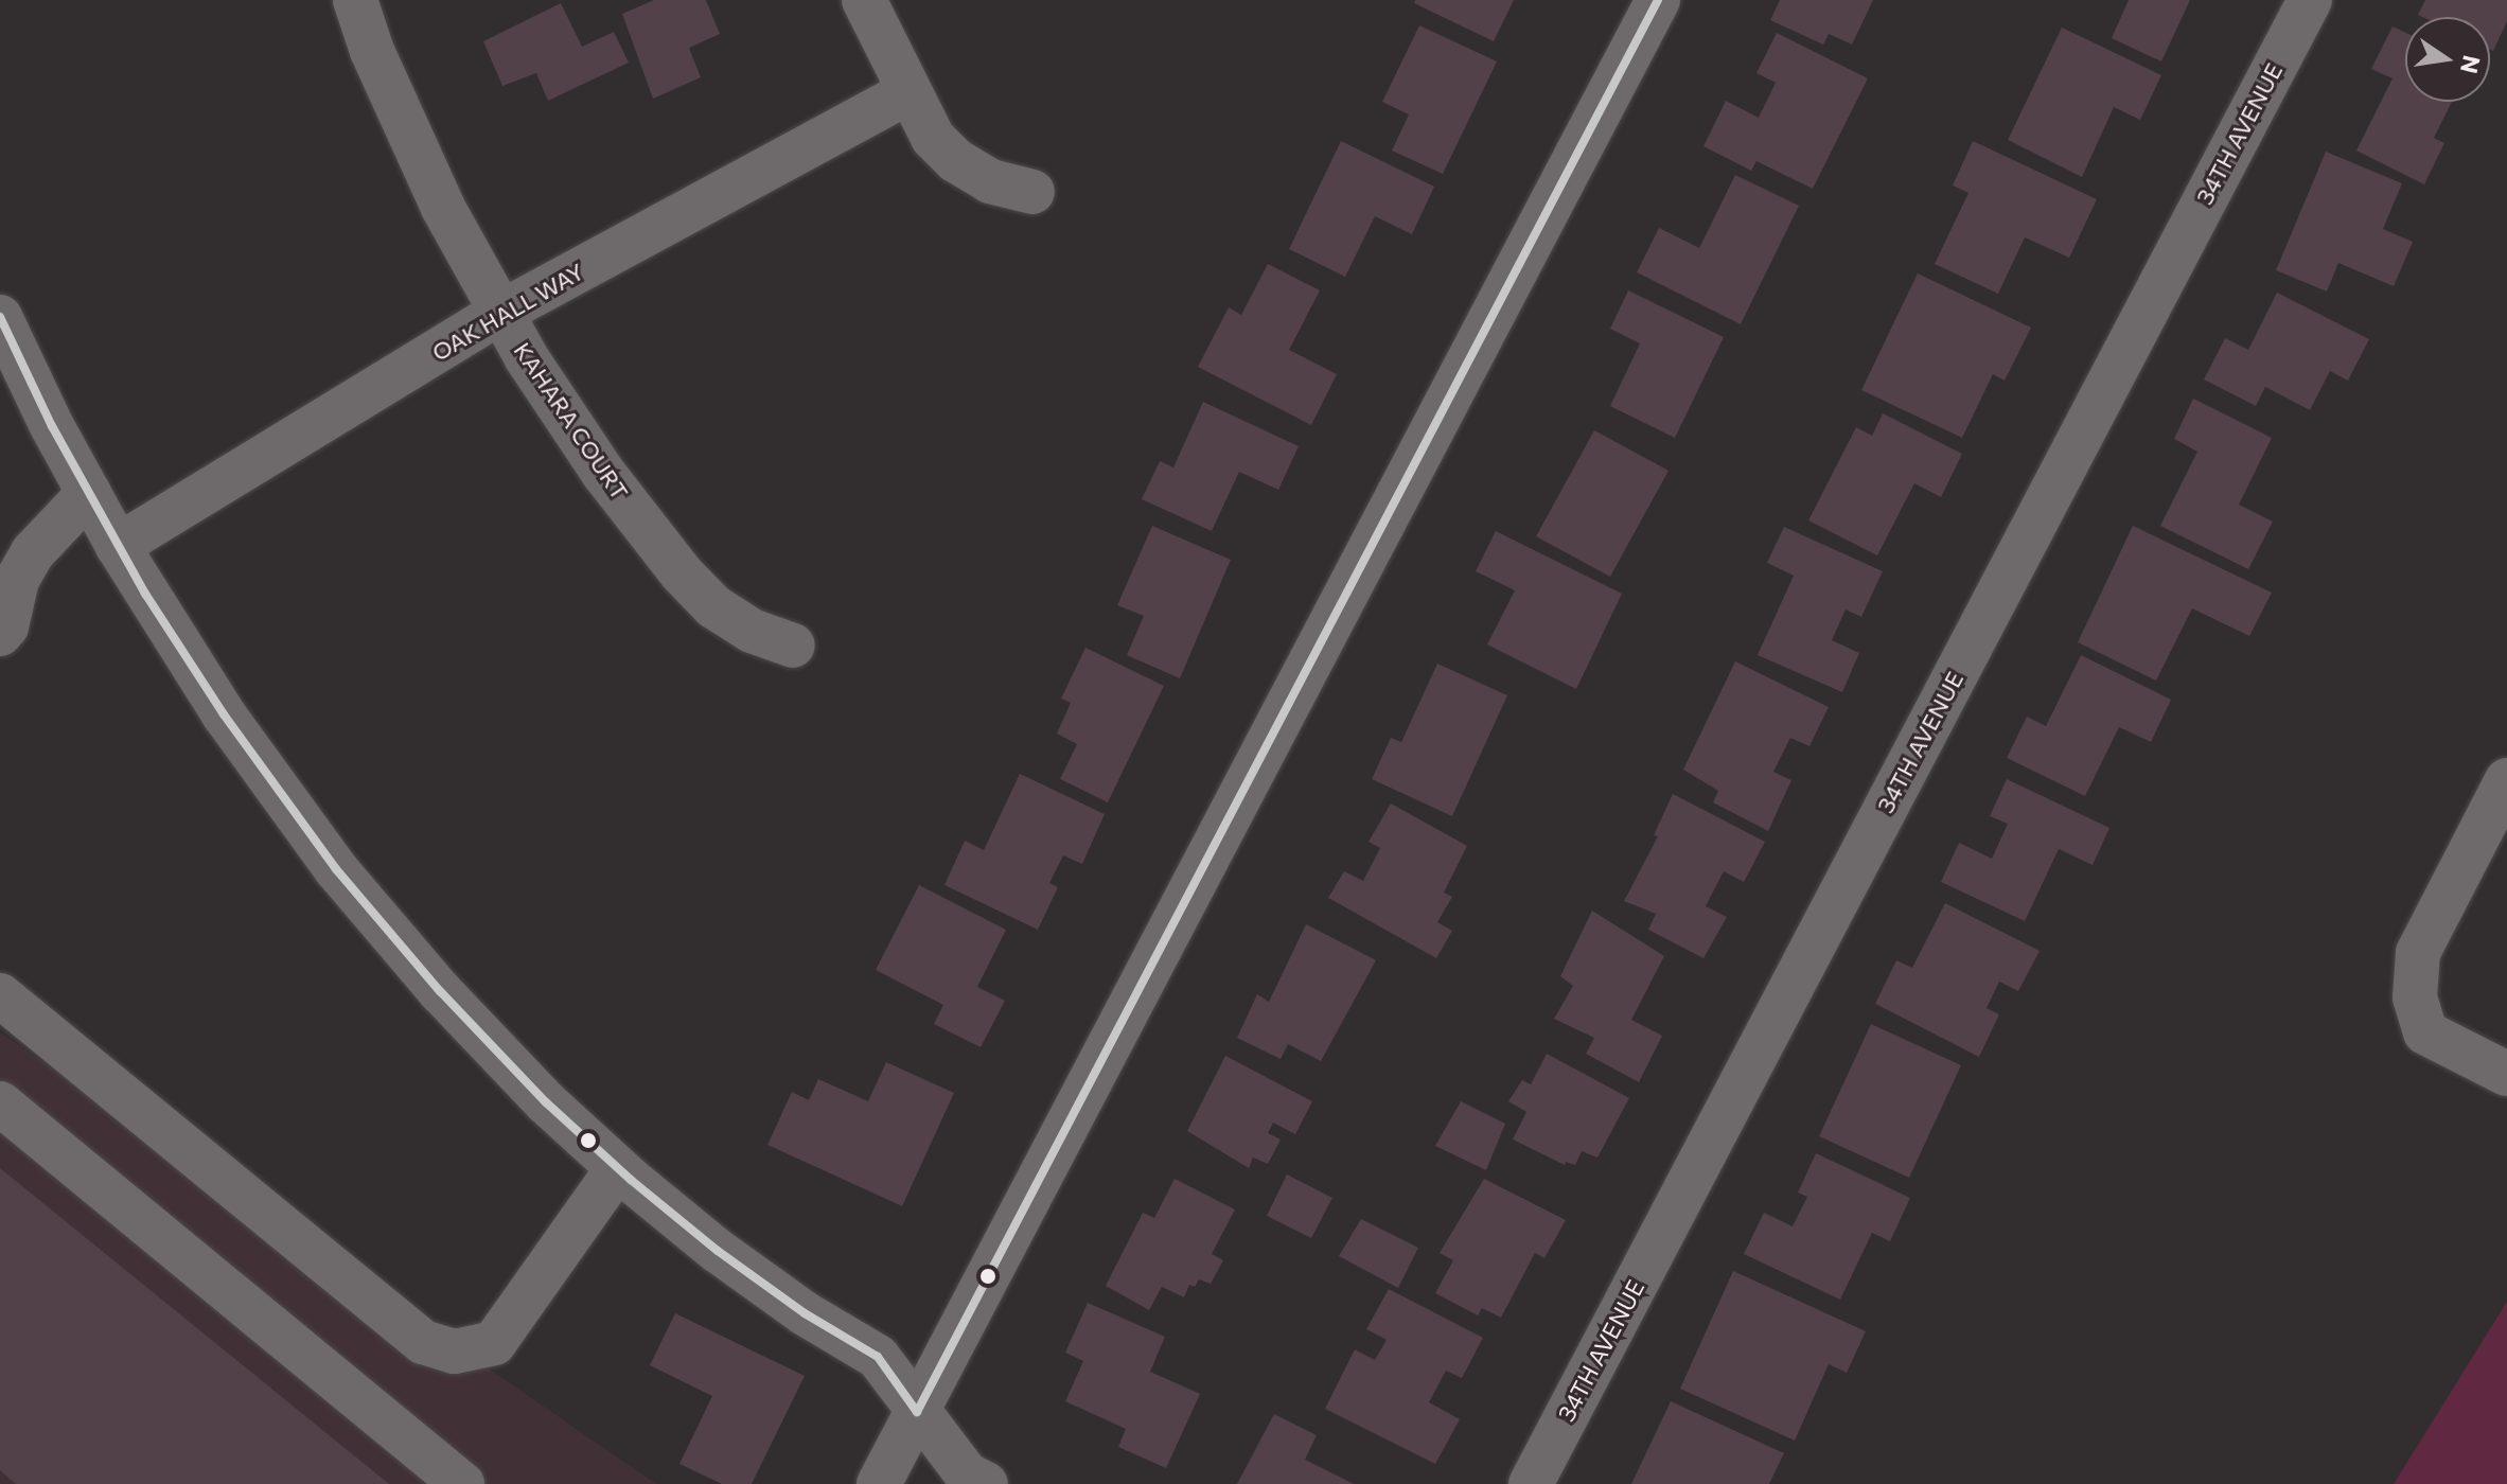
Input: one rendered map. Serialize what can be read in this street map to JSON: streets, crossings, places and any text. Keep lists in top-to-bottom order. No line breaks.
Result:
{"streets":{"street":["34TH AVENUE","OAK HALL WAY","KAHARA COURT"]},"crossings":[["OAK HALL WAY","KAHARA COURT"]],"north":"right"}
